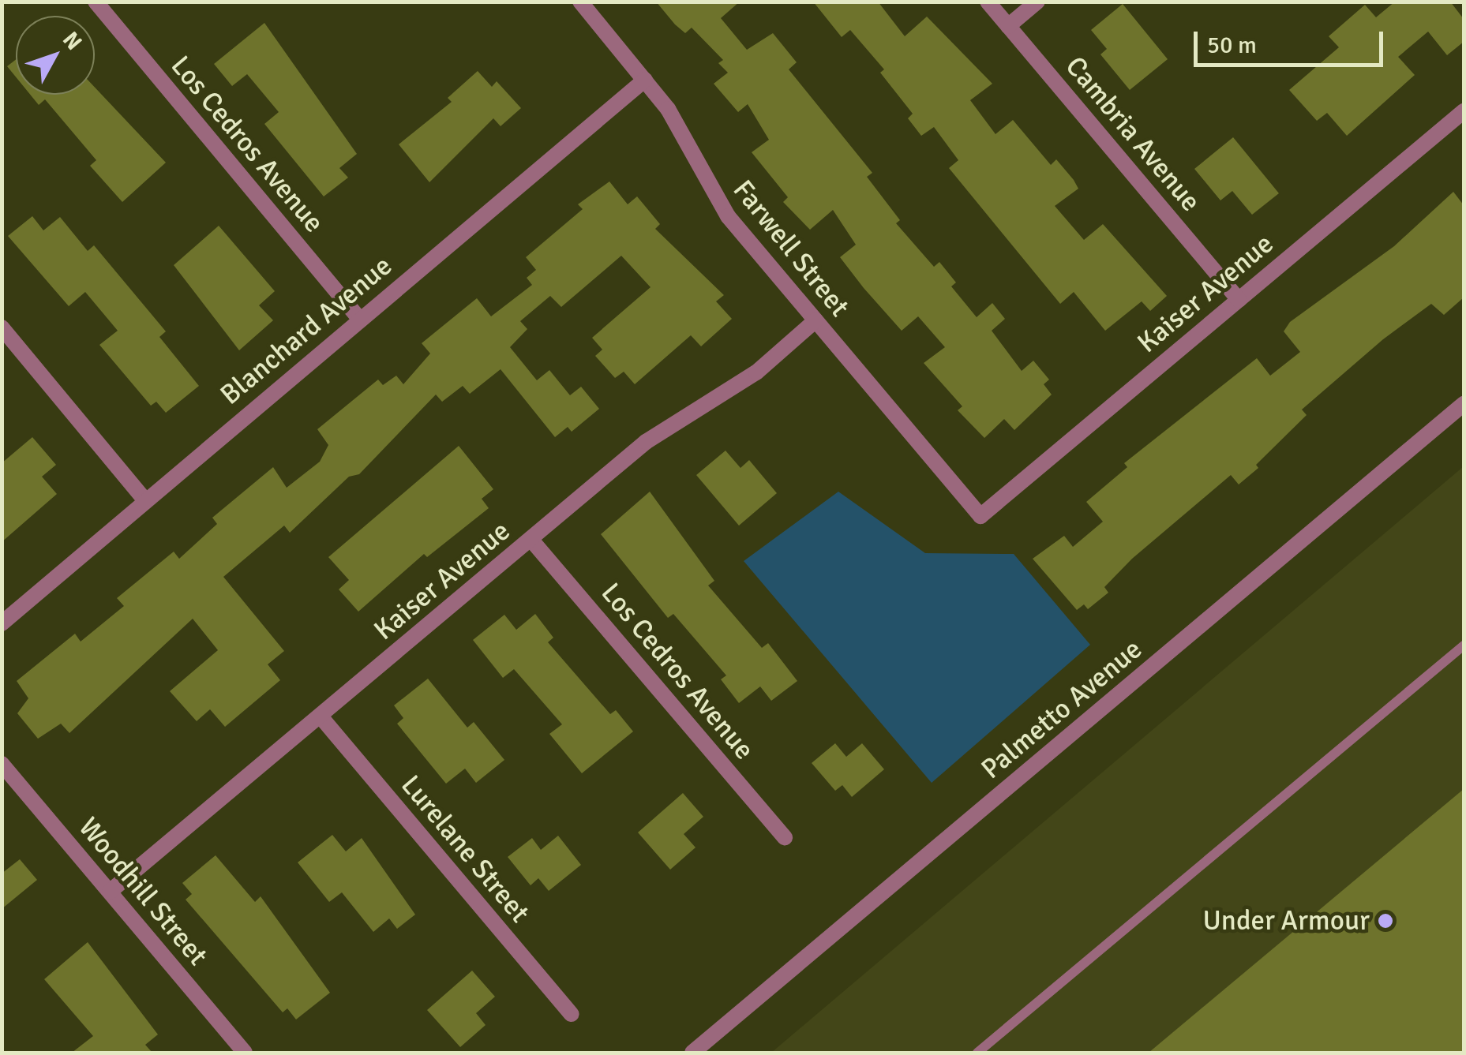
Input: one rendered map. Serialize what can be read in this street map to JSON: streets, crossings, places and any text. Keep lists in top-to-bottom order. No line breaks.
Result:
{"streets":{"street":["Cambria Avenue","Los Cedros Avenue","Farwell Street","Kaiser Avenue","Blanchard Avenue","Palmetto Avenue","Lurelane Street","Woodhill Street"]},"crossings":[["Cambria Avenue","Kaiser Avenue"],["Los Cedros Avenue","Kaiser Avenue"],["Los Cedros Avenue","Blanchard Avenue"],["Farwell Street","Kaiser Avenue"],["Farwell Street","Blanchard Avenue"],["Kaiser Avenue","Lurelane Street"],["Kaiser Avenue","Woodhill Street"]],"places":["Under Armour"],"scale_bar":"50 m","north":"top right"}
